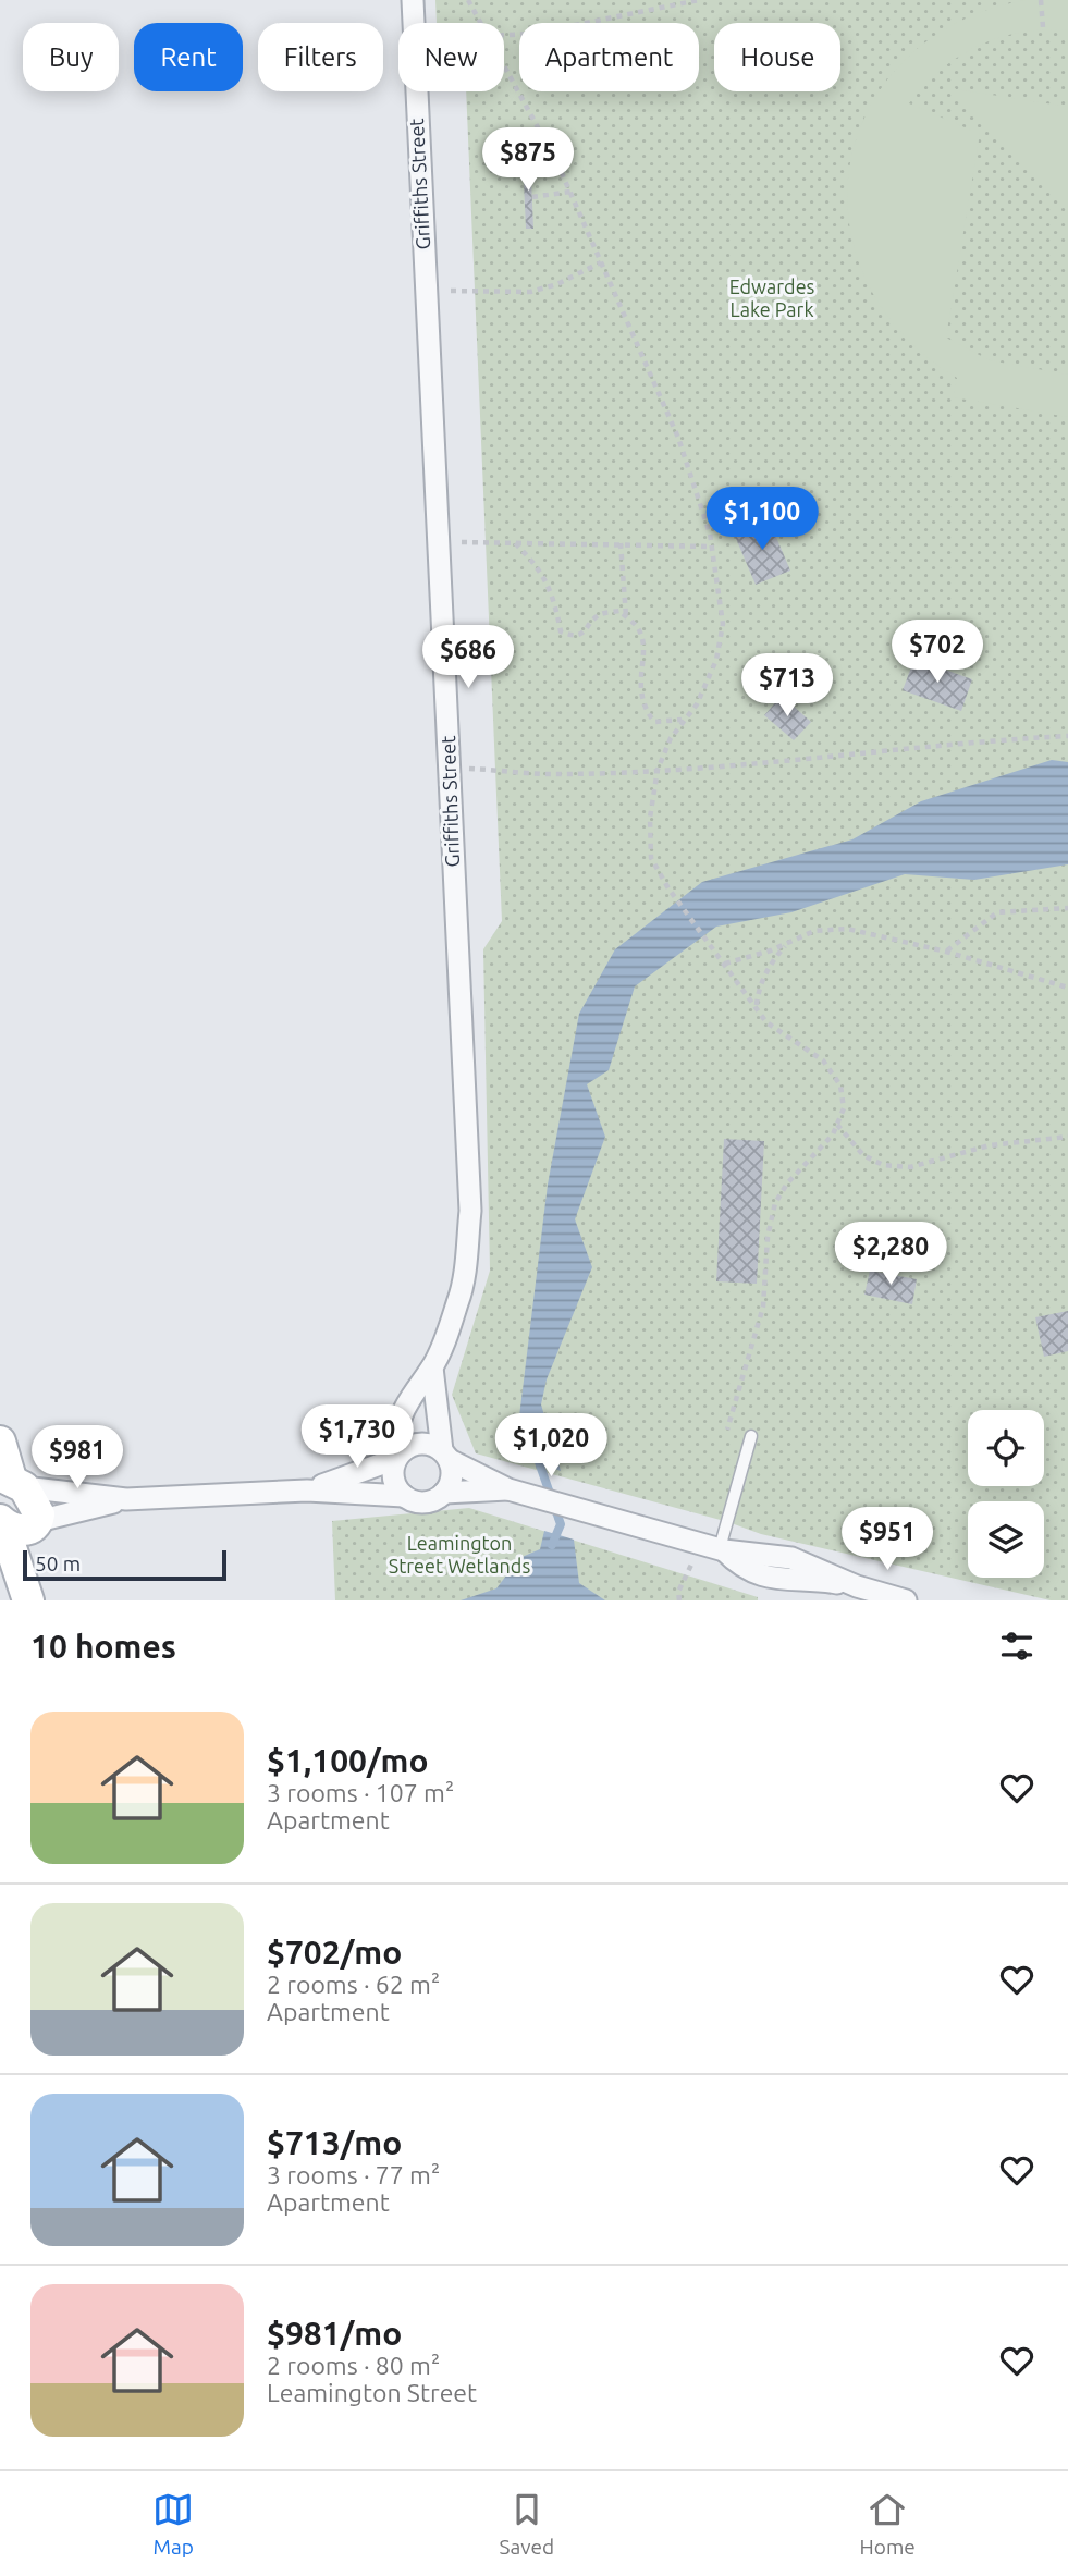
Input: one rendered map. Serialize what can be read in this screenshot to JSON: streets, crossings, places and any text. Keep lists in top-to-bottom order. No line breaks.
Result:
{"streets":{"street":["Griffiths Street"]},"parks":["Edwardes Lake Park","Leamington Street Wetlands"],"scale_bar":"50 m","page":{"chip":["Buy","Rent","Filters","New","Apartment","House"],"price":["$875","$1,100","$702","$686","$713","$2,280","$1,730","$1,020","$981","$951"],"scale":"50 m","heading":"10 homes","list":[{"name":"$1,100/mo","note":"3 rooms · 107 m² · Apartment"},{"name":"$702/mo","note":"2 rooms · 62 m² · Apartment"},{"name":"$713/mo","note":"3 rooms · 77 m² · Apartment"},{"name":"$981/mo","note":"2 rooms · 80 m² · Leamington Street"}],"tabs":["Map","Saved","Home"]}}
